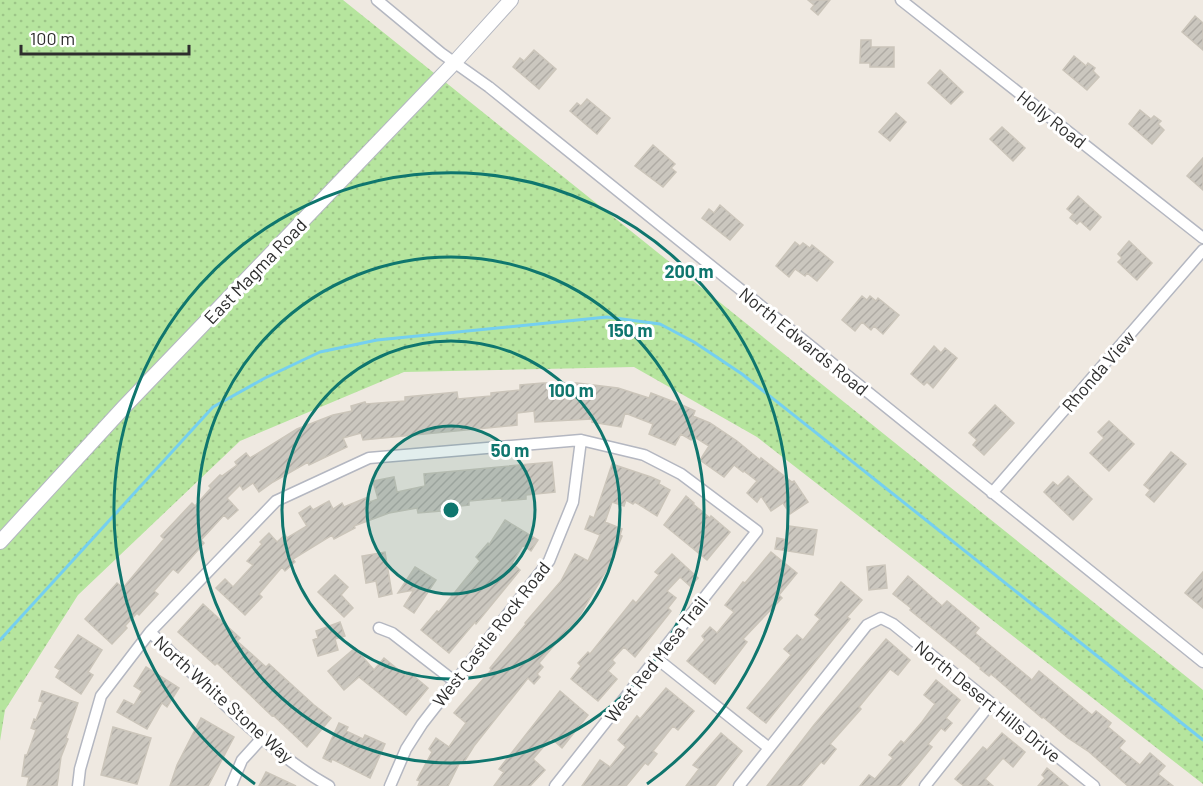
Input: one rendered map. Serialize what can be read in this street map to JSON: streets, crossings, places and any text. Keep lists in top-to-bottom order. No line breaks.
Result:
{"streets":{"street":["Holly Road","East Magma Road","North Edwards Road","Rhonda View","West Castle Rock Road","West Red Mesa Trail","North White Stone Way","North Desert Hills Drive"]},"crossings":[["East Magma Road","North Edwards Road"],["North Edwards Road","Rhonda View"],["West Castle Rock Road","West Red Mesa Trail"]],"scale_bar":"100 m","rings":["200 m","150 m","100 m","50 m"]}
